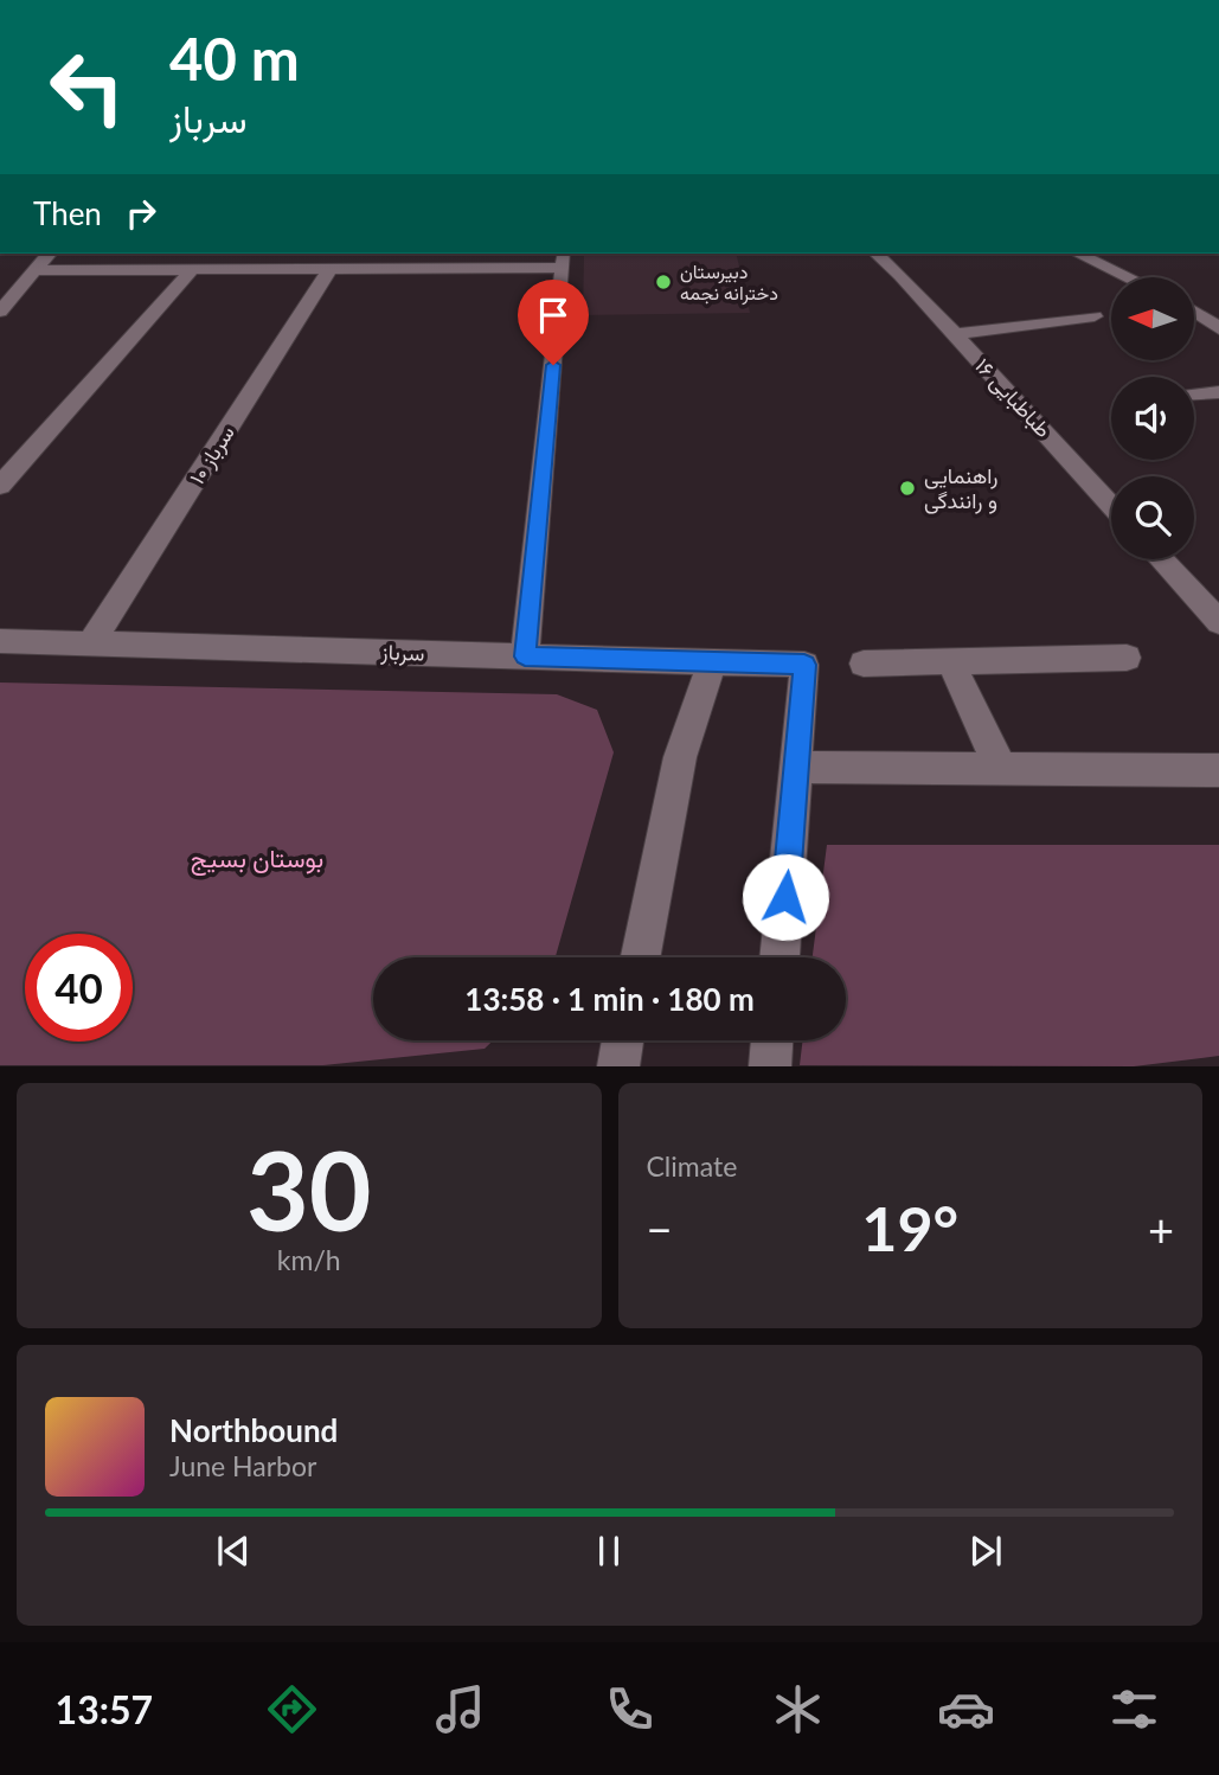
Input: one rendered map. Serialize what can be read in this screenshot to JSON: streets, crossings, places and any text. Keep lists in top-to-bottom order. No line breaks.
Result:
{"streets":{"street":["طباطبایی ۱۶","سرباز ۱۰","سرباز"]},"crossings":[["سرباز ۱۰","سرباز"]],"parks":["بوستان بسیج"],"places":["دبیرستان دخترانه نجمه","راهنمایی و رانندگی"],"north":"left","page":{"turn":["40 m","سرباز"],"then":"Then","limit":"40","trip":"13:58 · 1 min · 180 m","tile":[["30","km/h"],"Climate"],"heat":["−","19°","+"],"song":["Northbound","June Harbor"],"tabs":"13:57"}}
